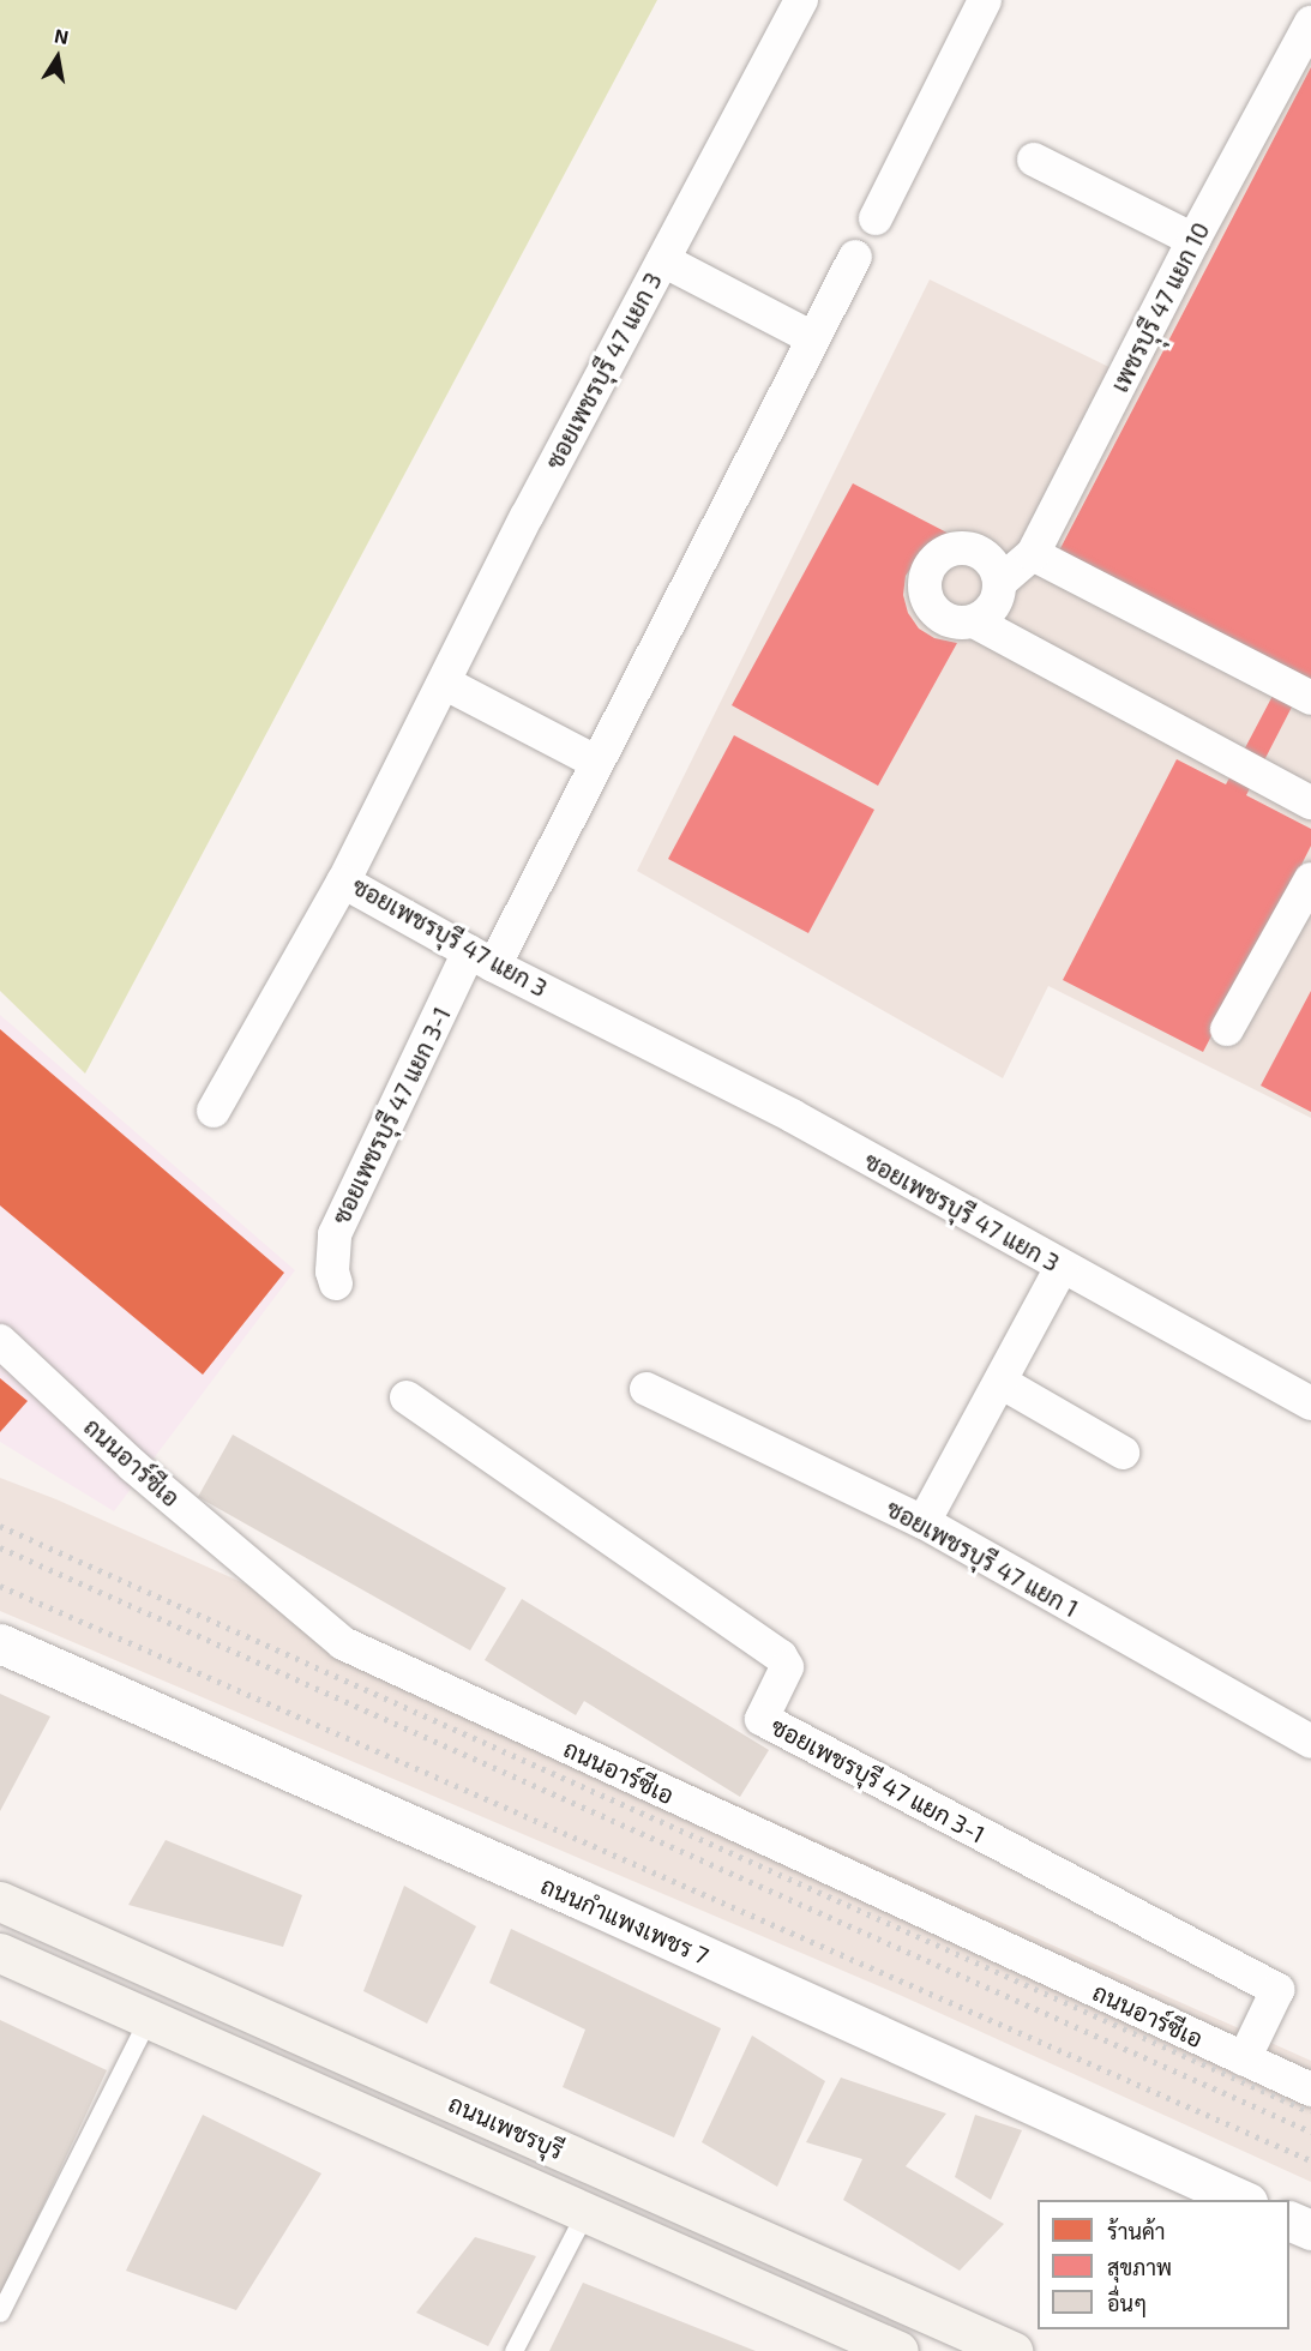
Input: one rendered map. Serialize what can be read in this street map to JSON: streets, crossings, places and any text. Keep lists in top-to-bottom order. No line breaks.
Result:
{"streets":{"main road":["ถนนเพชรบุรี"],"street":["เพชรบุุรี 47 แยก 10","ซอยเพชรบุรี 47 แยก 3","ซอยเพชรบุรี 47 แยก 3-1","ถนนอาร์ซีเอ","ซอยเพชรบุรี 47 แยก 1","ถนนกำแพงเพชร 7"]},"crossings":[["ซอยเพชรบุรี 47 แยก 3","ซอยเพชรบุรี 47 แยก 3-1"],["ซอยเพชรบุรี 47 แยก 3-1","ถนนอาร์ซีเอ"]],"legend":["ร้านค้า","สุขภาพ","อื่นๆ"],"north":"top"}
